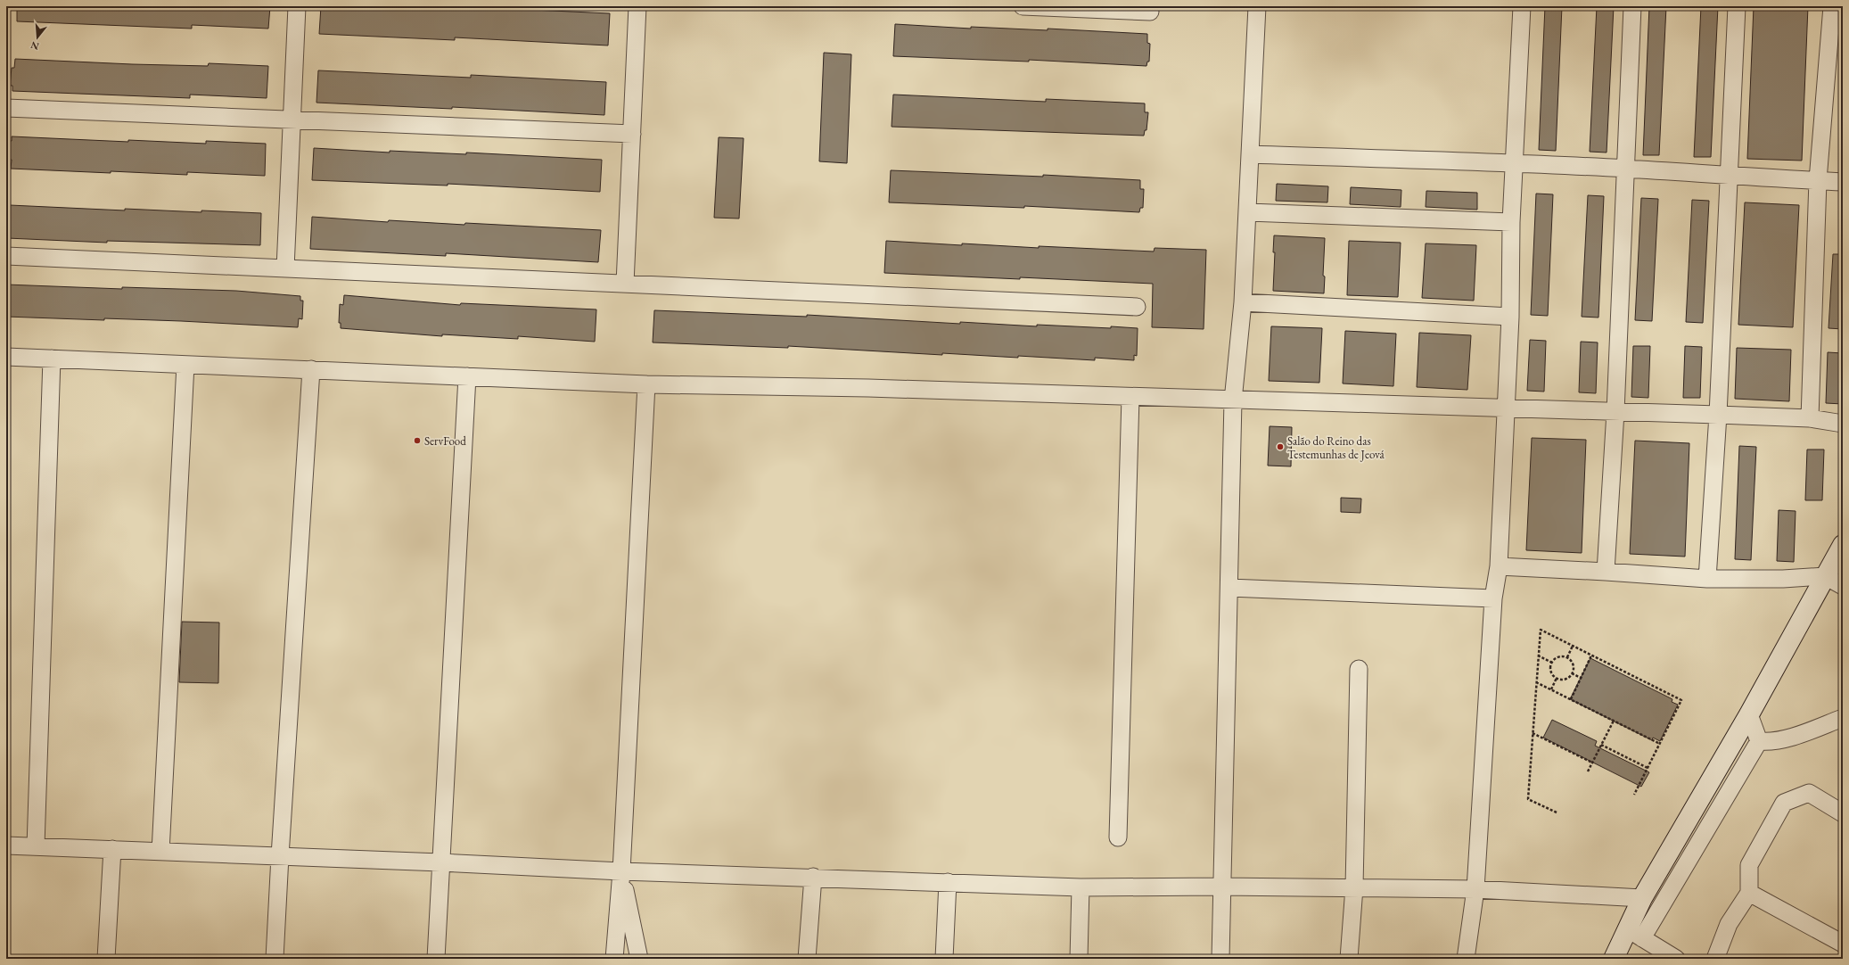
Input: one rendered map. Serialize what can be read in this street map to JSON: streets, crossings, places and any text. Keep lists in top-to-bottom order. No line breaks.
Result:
{"places":["ServFood","Salão do Reino das Testemunhas de Jeová"],"north":"bottom"}
